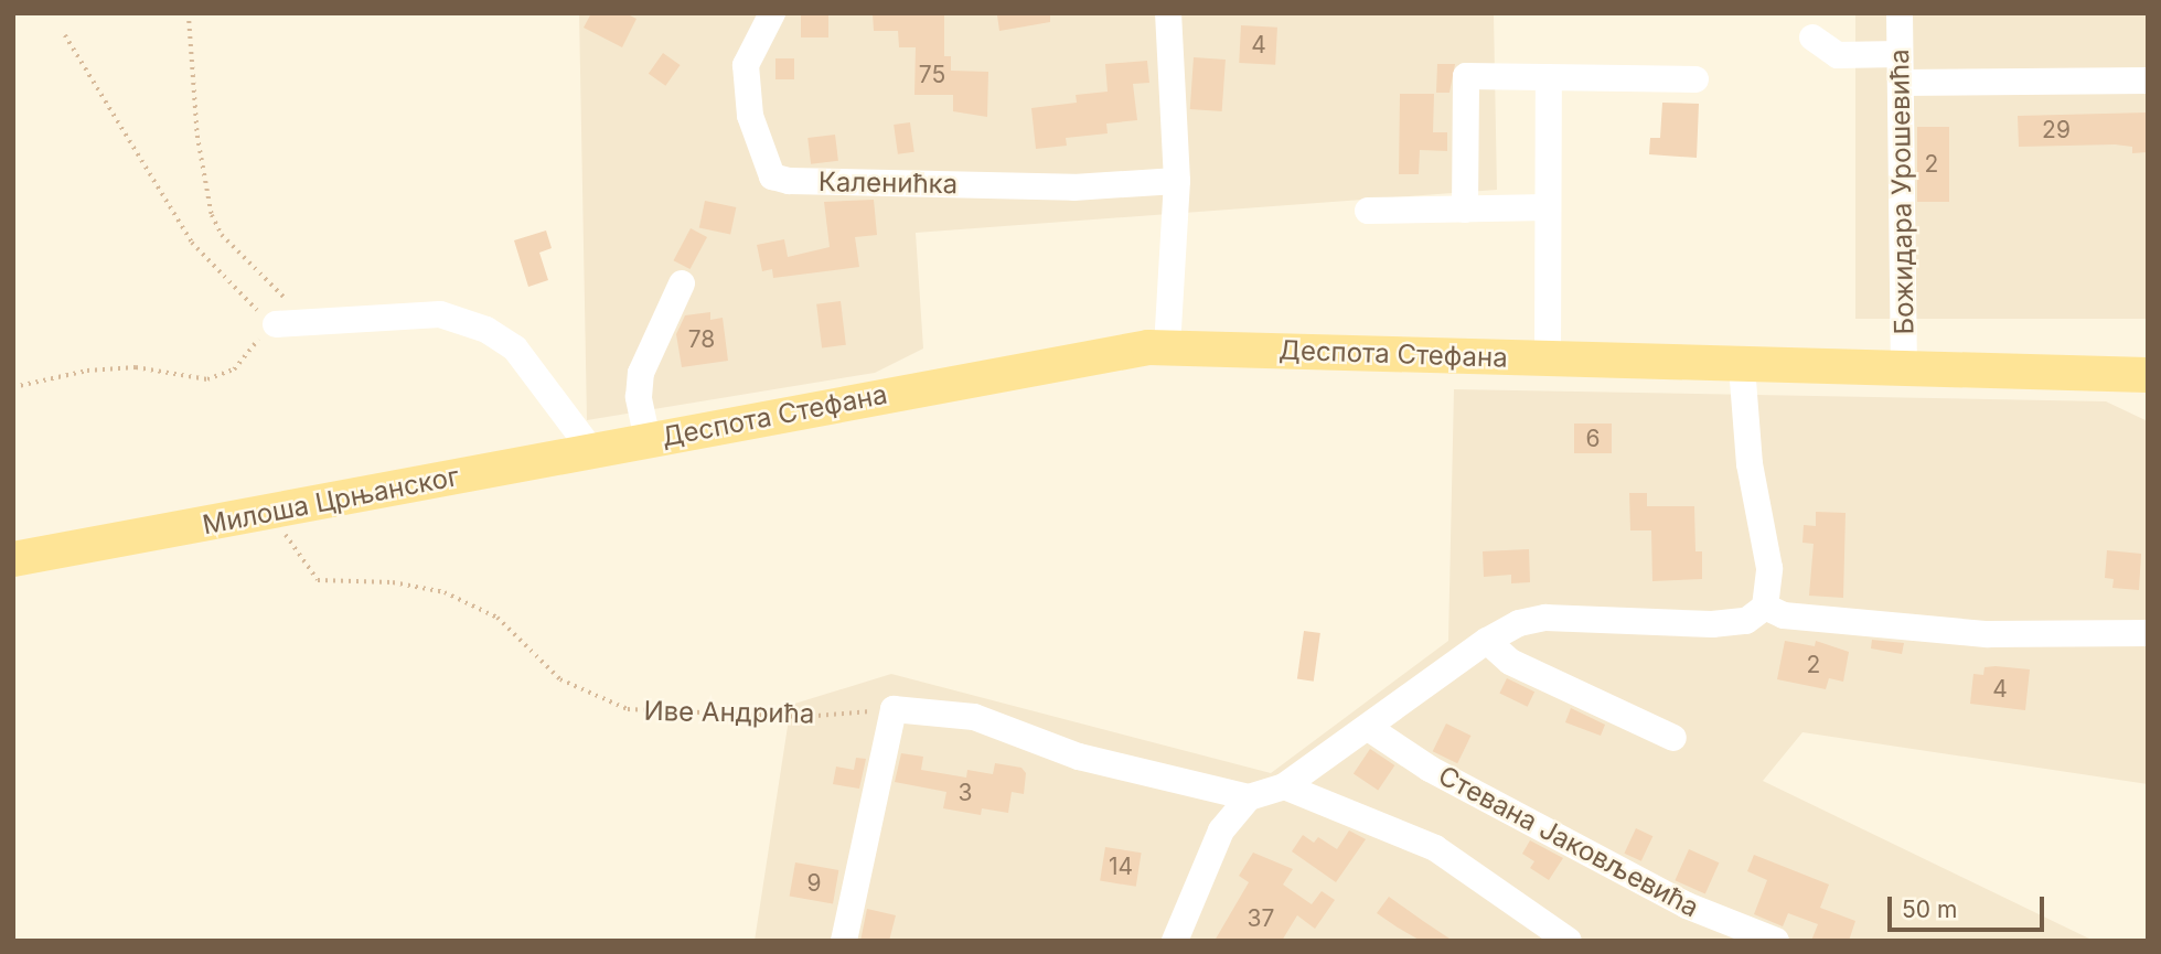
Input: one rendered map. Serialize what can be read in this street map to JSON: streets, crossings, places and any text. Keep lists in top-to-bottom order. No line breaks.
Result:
{"streets":{"main road":["Деспота Стефана","Милоша Црњанског"],"street":["Каленићка","Божидара Урошевића","Стевана Јаковљевића"],"path":["Иве Андрића"]},"crossings":[["Божидара Урошевића","Деспота Стефана"],["Деспота Стефана","Милоша Црњанског"],["Милоша Црњанског","Иве Андрића"]],"house_numbers":["4","75","29","2","78","6","2","4","3","14","9","37"],"scale_bar":"50 m"}
